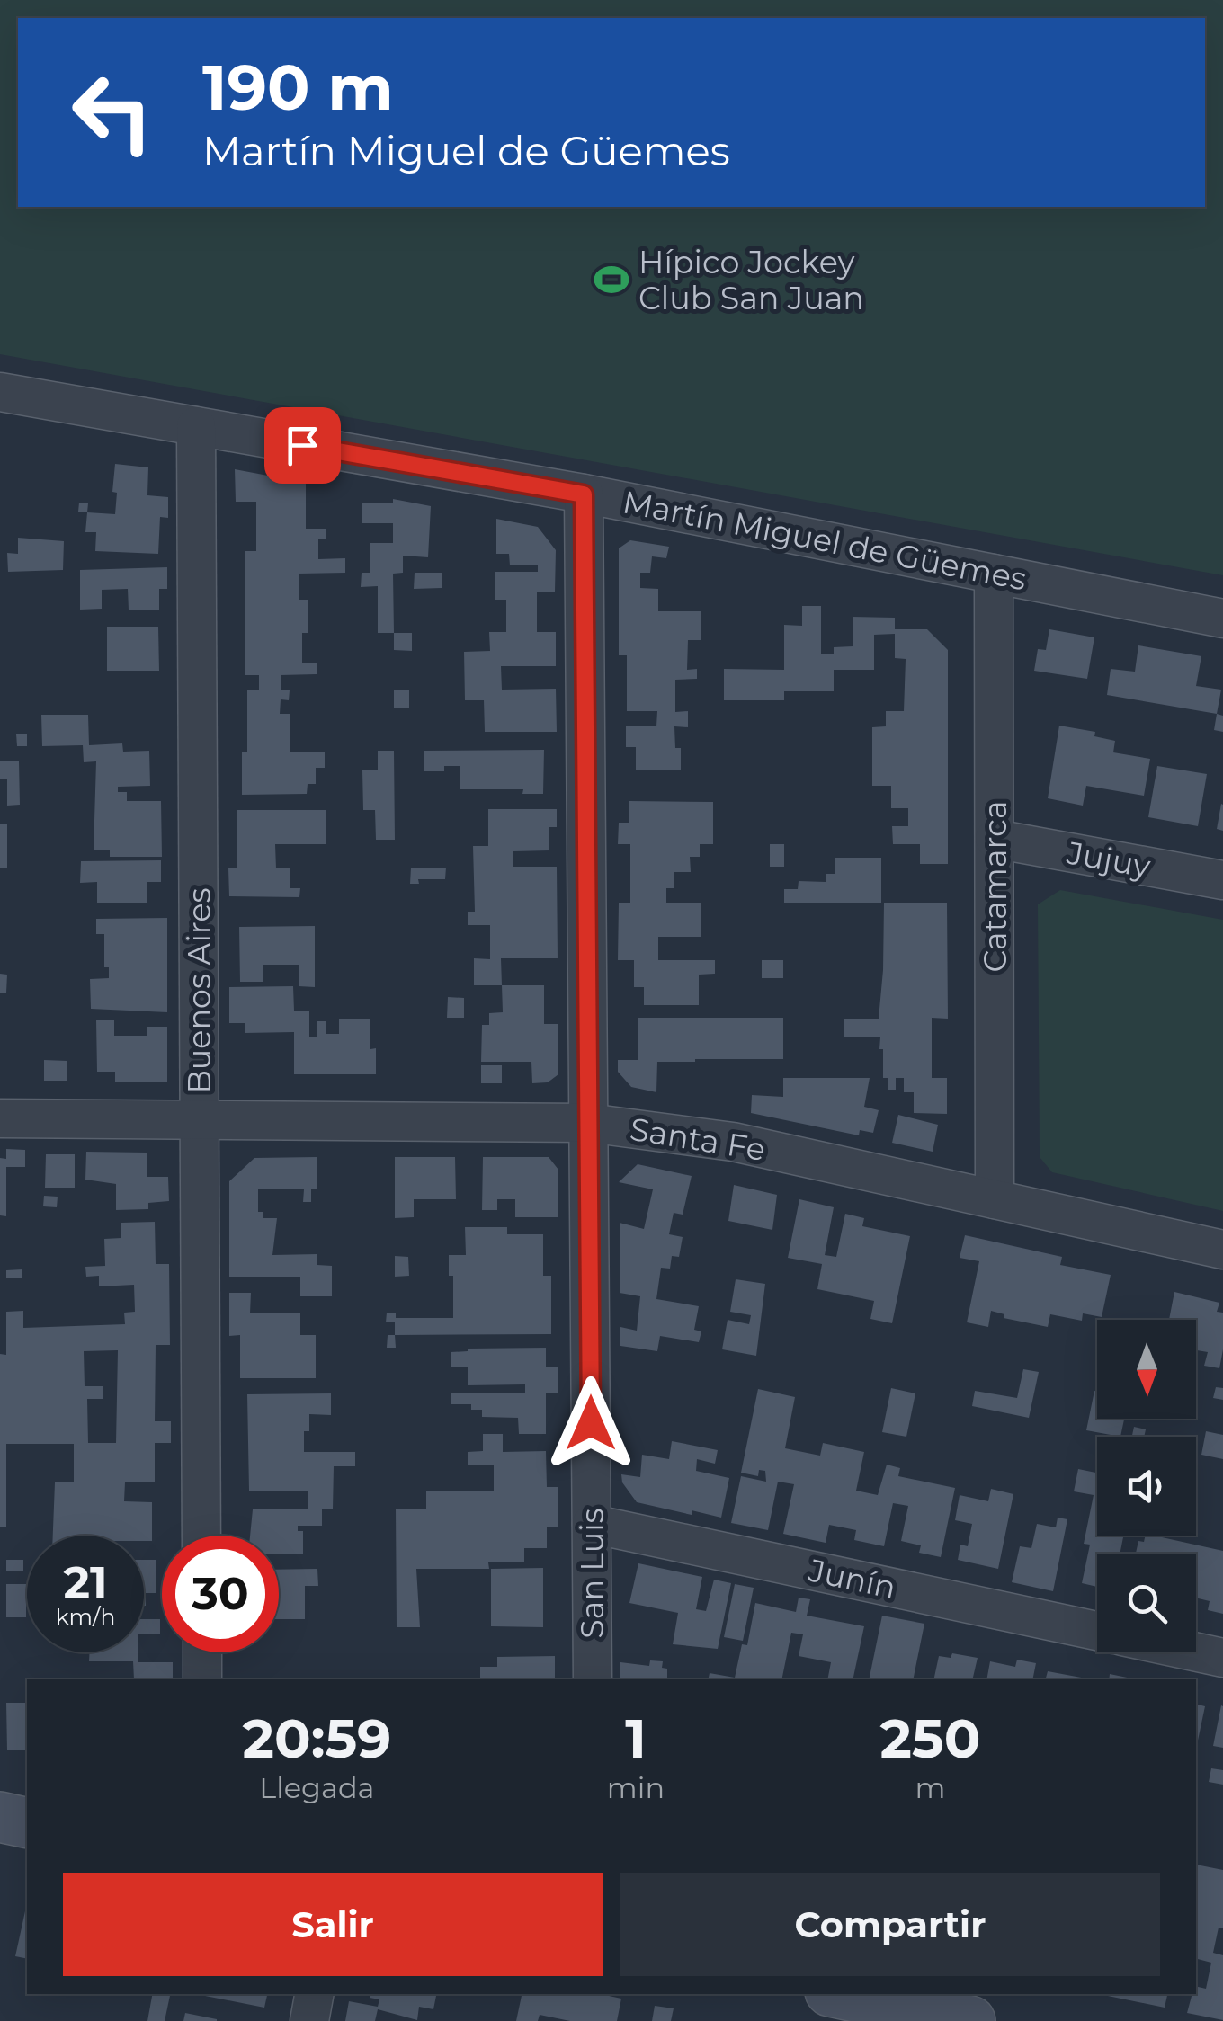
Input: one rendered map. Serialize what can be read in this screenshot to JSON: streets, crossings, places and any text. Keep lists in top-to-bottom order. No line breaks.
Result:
{"streets":{"street":["Martín Miguel de Güemes","Jujuy","Catamarca","Buenos Aires","Santa Fe","San Luis","Junín"]},"crossings":[["Martín Miguel de Güemes","Catamarca"],["Martín Miguel de Güemes","Buenos Aires"],["Martín Miguel de Güemes","San Luis"],["Jujuy","Catamarca"],["Catamarca","Santa Fe"],["Buenos Aires","Santa Fe"],["Santa Fe","San Luis"],["San Luis","Junín"]],"places":{"sports":["Hípico Jockey Club San Juan"]},"north":"bottom","page":{"turn":["190 m","Martín Miguel de Güemes"],"speed":"21 km/h","limit":"30","eta":["20:59","Llegada","1","min","250","m"],"buttons":["Salir","Compartir"]}}
